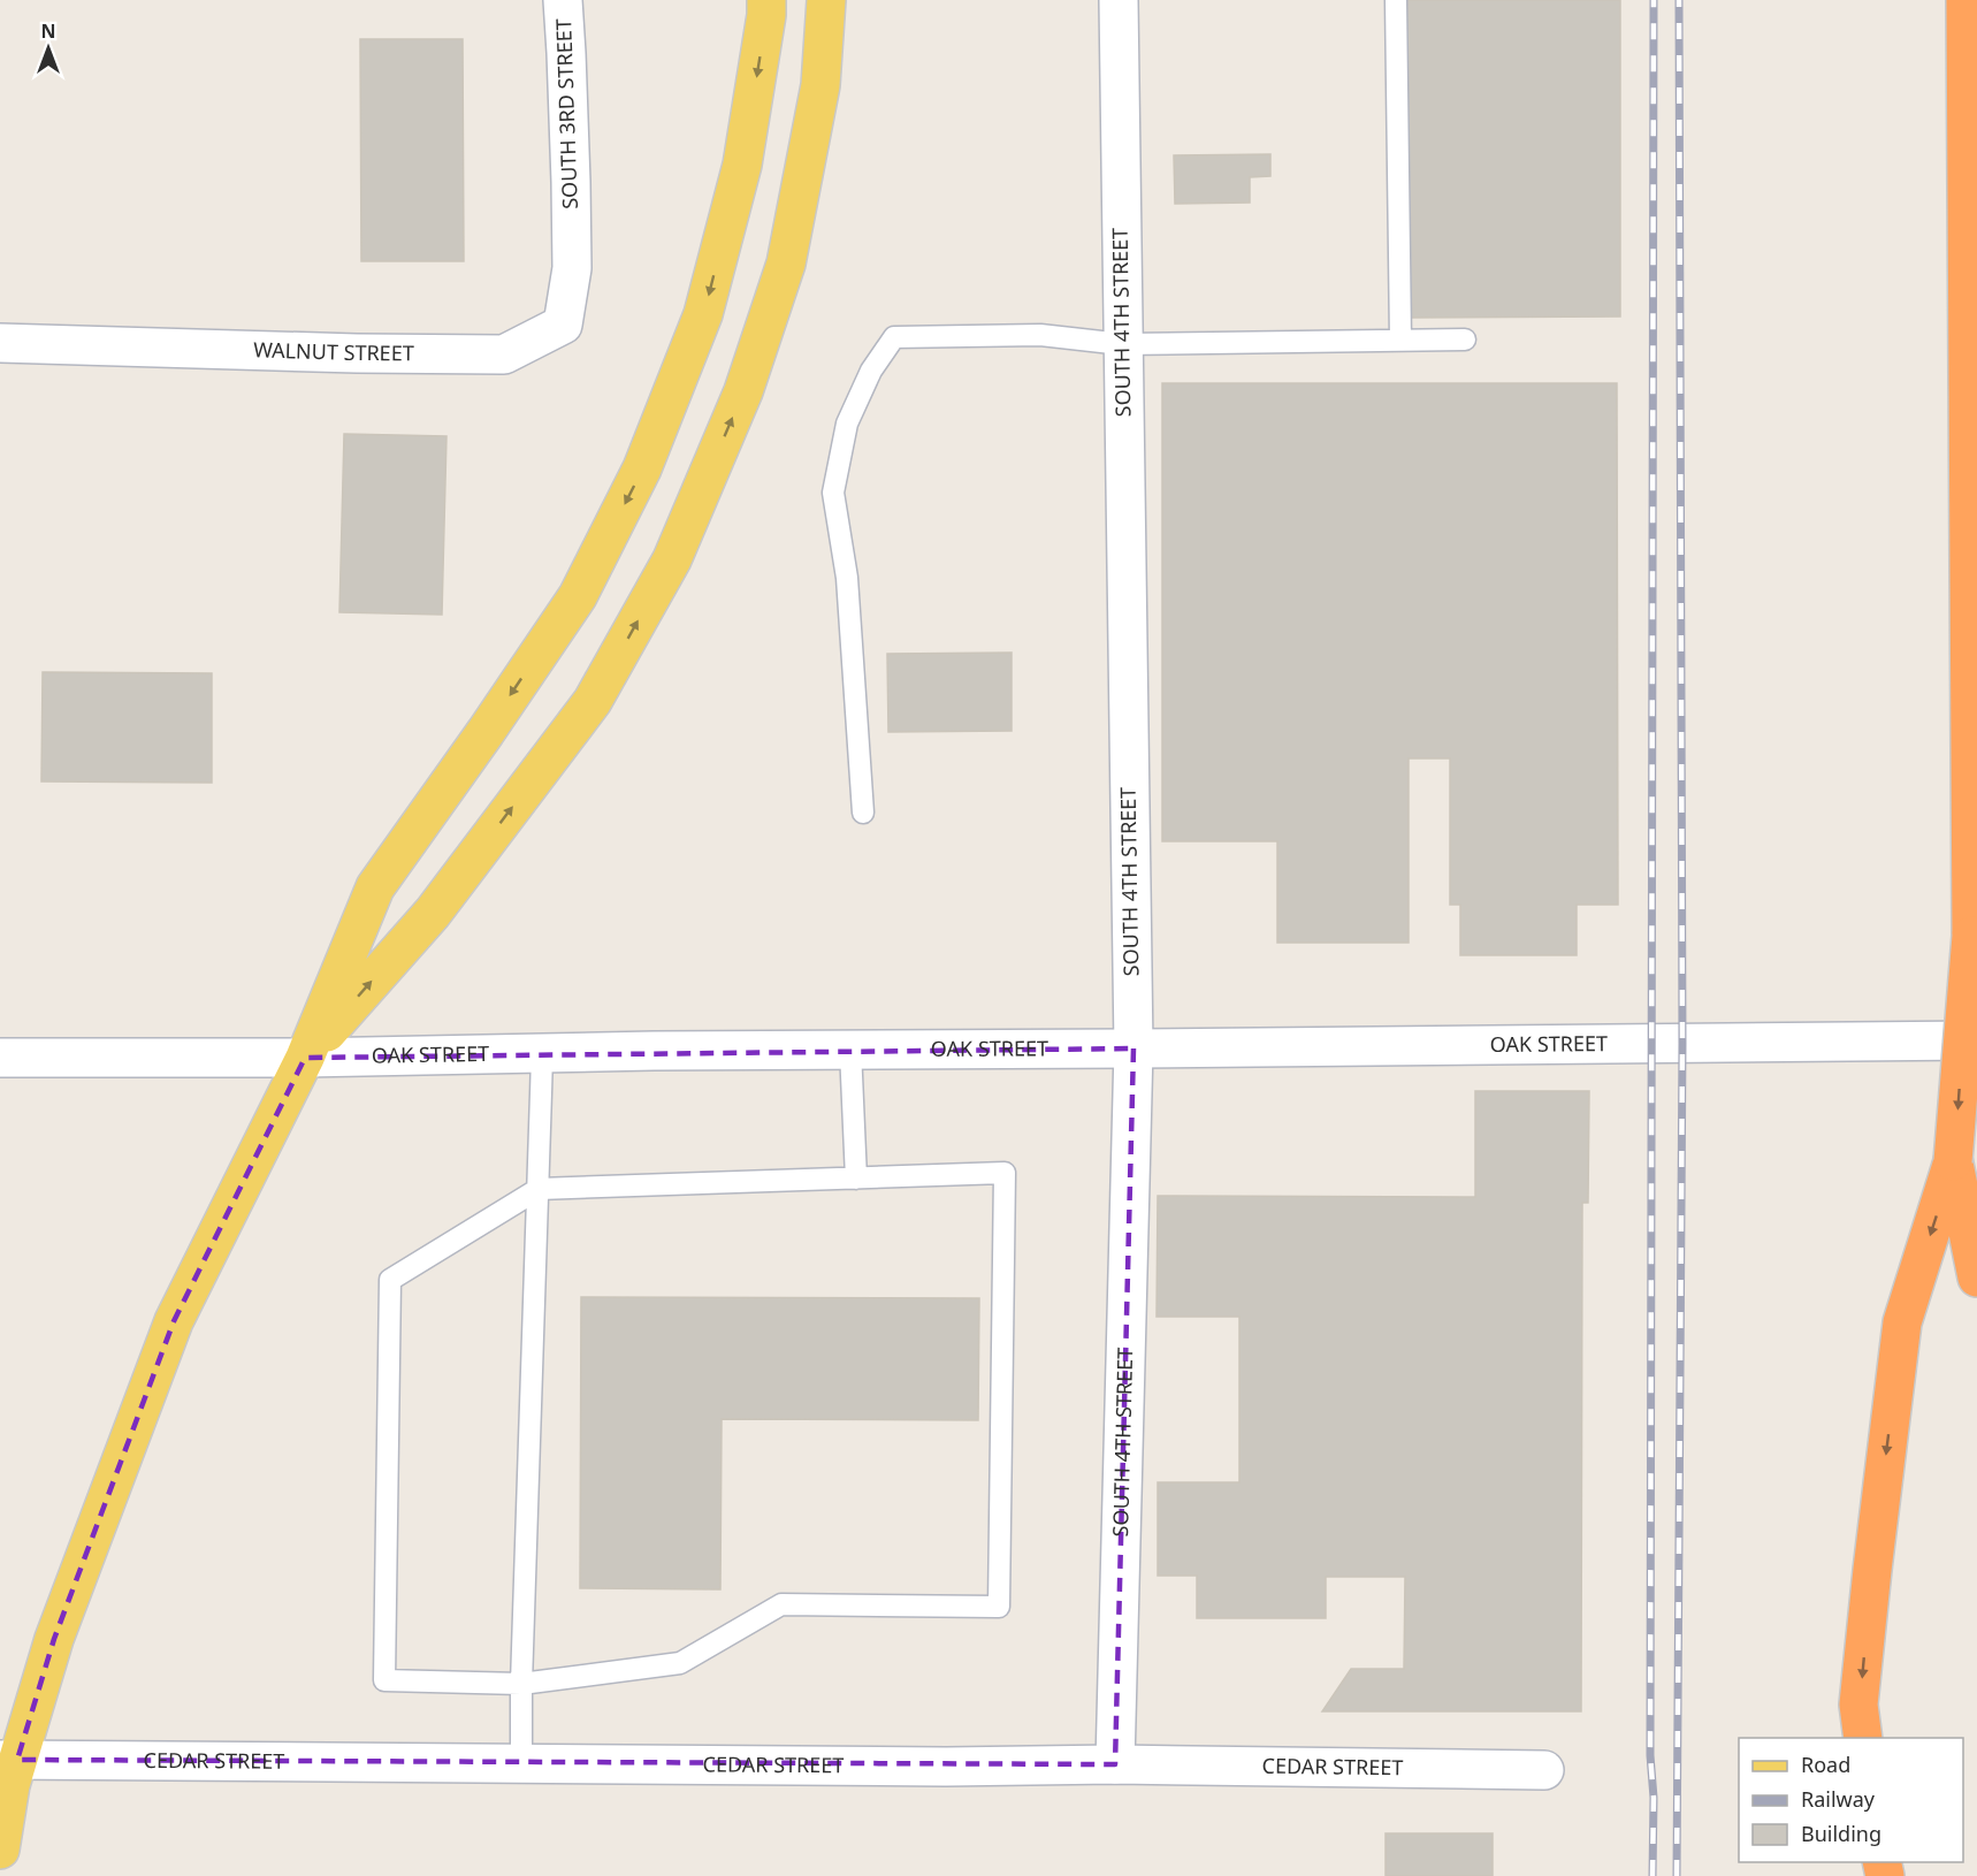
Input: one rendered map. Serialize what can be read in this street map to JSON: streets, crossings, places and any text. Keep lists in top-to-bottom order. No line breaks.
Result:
{"streets":{"street":["SOUTH 3RD STREET","SOUTH 4TH STREET","WALNUT STREET","OAK STREET","CEDAR STREET"]},"crossings":[["SOUTH 3RD STREET","WALNUT STREET"],["SOUTH 4TH STREET","OAK STREET"],["SOUTH 4TH STREET","CEDAR STREET"]],"legend":["Road","Railway","Building"],"north":"top"}
